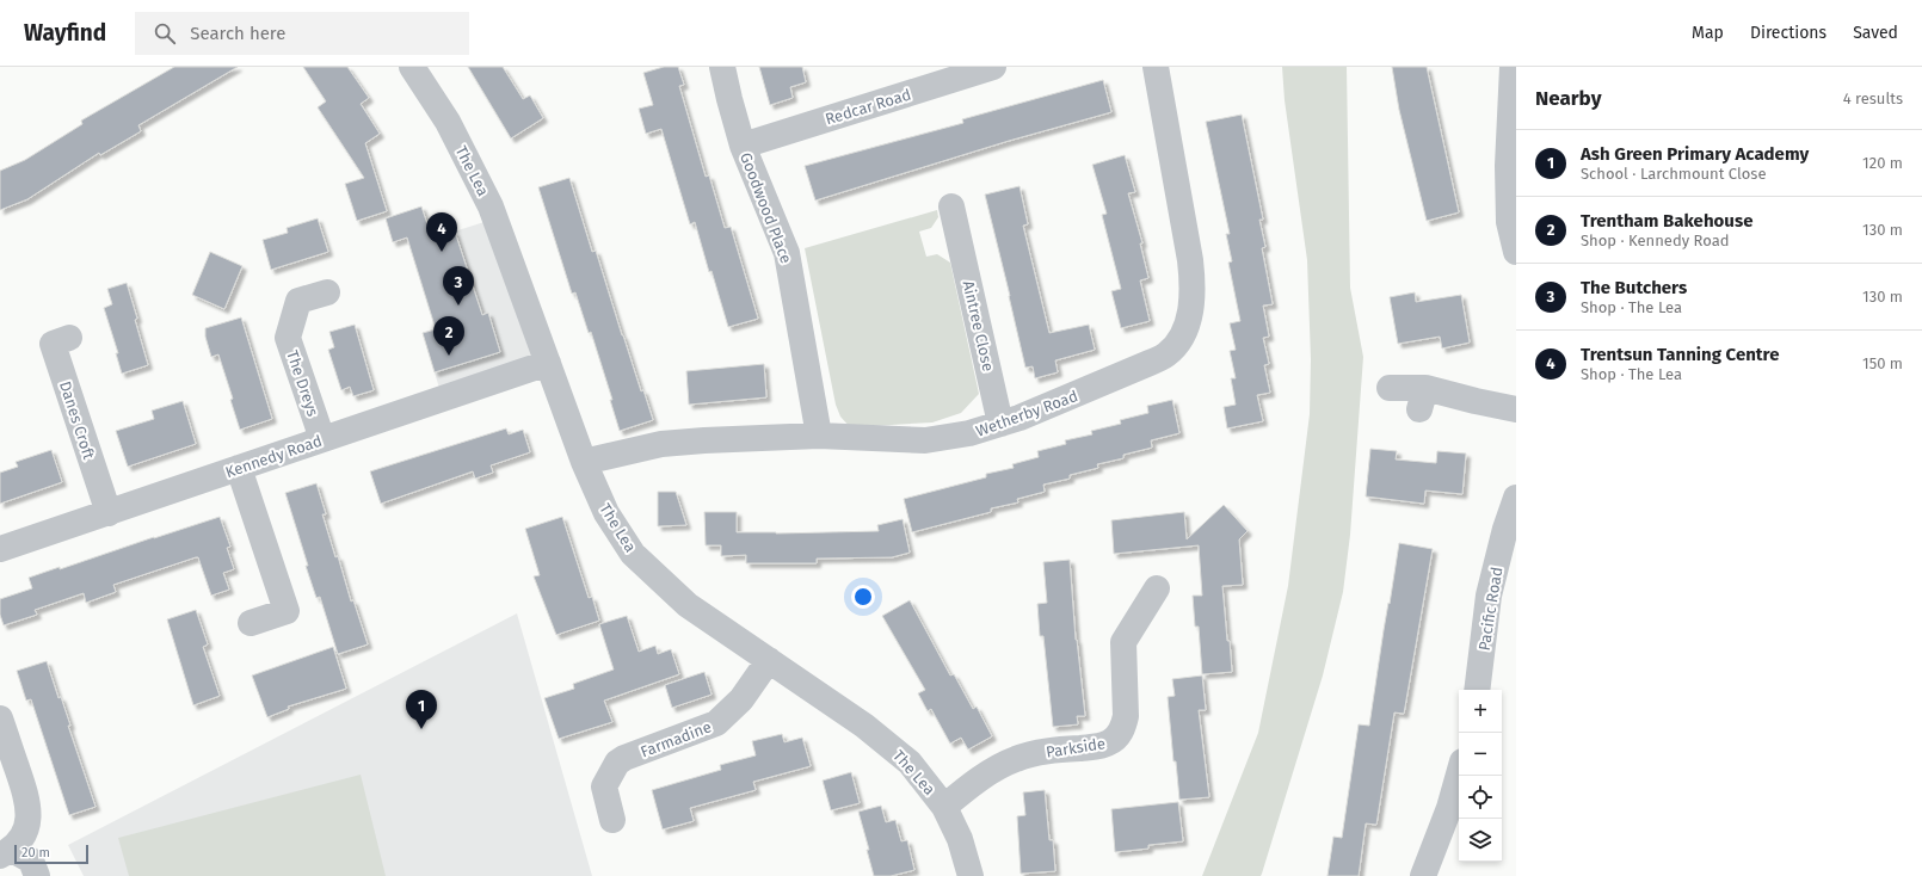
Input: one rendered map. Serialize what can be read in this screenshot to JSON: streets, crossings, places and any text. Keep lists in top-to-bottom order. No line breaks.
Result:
{"streets":{"street":["Redcar Road","The Lea","Goodwood Place","Aintree Close","The Dreys","Wetherby Road","Danes Croft","Kennedy Road","Pacific Road","Farmadine","Parkside"]},"crossings":[["Redcar Road","Goodwood Place"],["The Lea","Wetherby Road"],["The Lea","Kennedy Road"],["The Lea","Farmadine"],["The Lea","Parkside"],["Goodwood Place","Wetherby Road"],["Aintree Close","Wetherby Road"],["The Dreys","Kennedy Road"],["Danes Croft","Kennedy Road"]],"scale_bar":"20 m","page":{"header":"Wayfind","search":"Search here","nav":["Map","Directions","Saved"],"heading":["Nearby","4 results"],"list":[{"mark":"1","name":"Ash Green Primary Academy","note":"School · Larchmount Close","value":"120 m"},{"mark":"2","name":"Trentham Bakehouse","note":"Shop · Kennedy Road","value":"130 m"},{"mark":"3","name":"The Butchers","note":"Shop · The Lea","value":"130 m"},{"mark":"4","name":"Trentsun Tanning Centre","note":"Shop · The Lea","value":"150 m"}],"pins":["4","3","2","1"],"map_buttons":["+","−"],"scale":"20 m"}}
